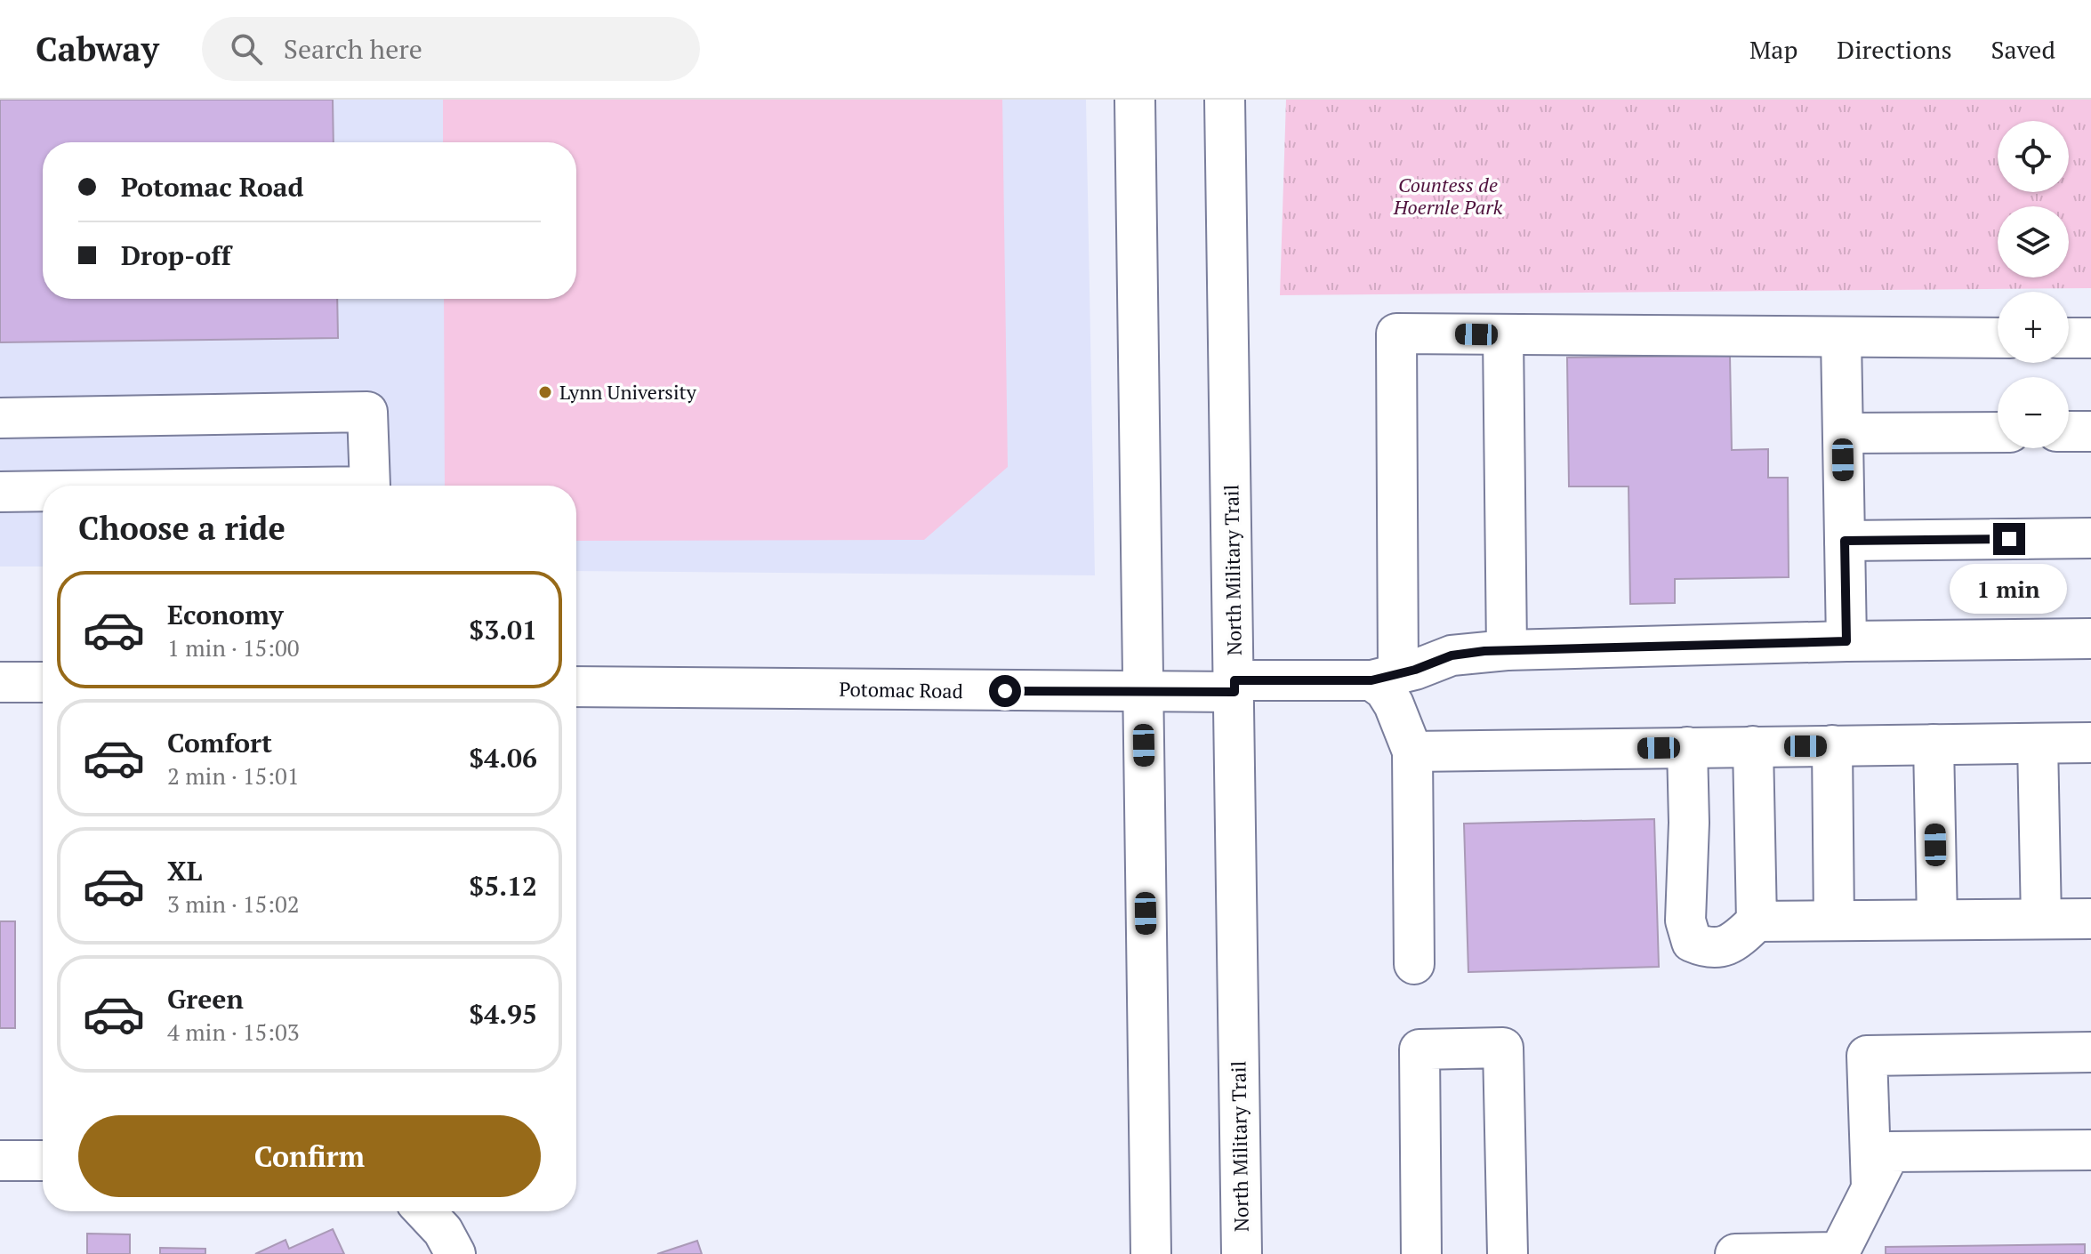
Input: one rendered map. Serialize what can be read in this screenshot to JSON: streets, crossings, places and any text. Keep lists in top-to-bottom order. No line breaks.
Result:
{"streets":{"main road":["North Military Trail","Potomac Road"]},"crossings":[["North Military Trail","Potomac Road"]],"parks":["Countess de Hoernle Park"],"places":["Lynn University"],"page":{"header":"Cabway","search":"Search here","nav":["Map","Directions","Saved"],"map_buttons":["+","−"],"banner":["Potomac Road","Drop-off"],"heading":"Choose a ride","bubble":"1 min","list":[{"name":"Economy","note":"1 min · 15:00","value":"$3.01"},{"name":"Comfort","note":"2 min · 15:01","value":"$4.06"},{"name":"XL","note":"3 min · 15:02","value":"$5.12"},{"name":"Green","note":"4 min · 15:03","value":"$4.95"}],"buttons":"Confirm"}}
